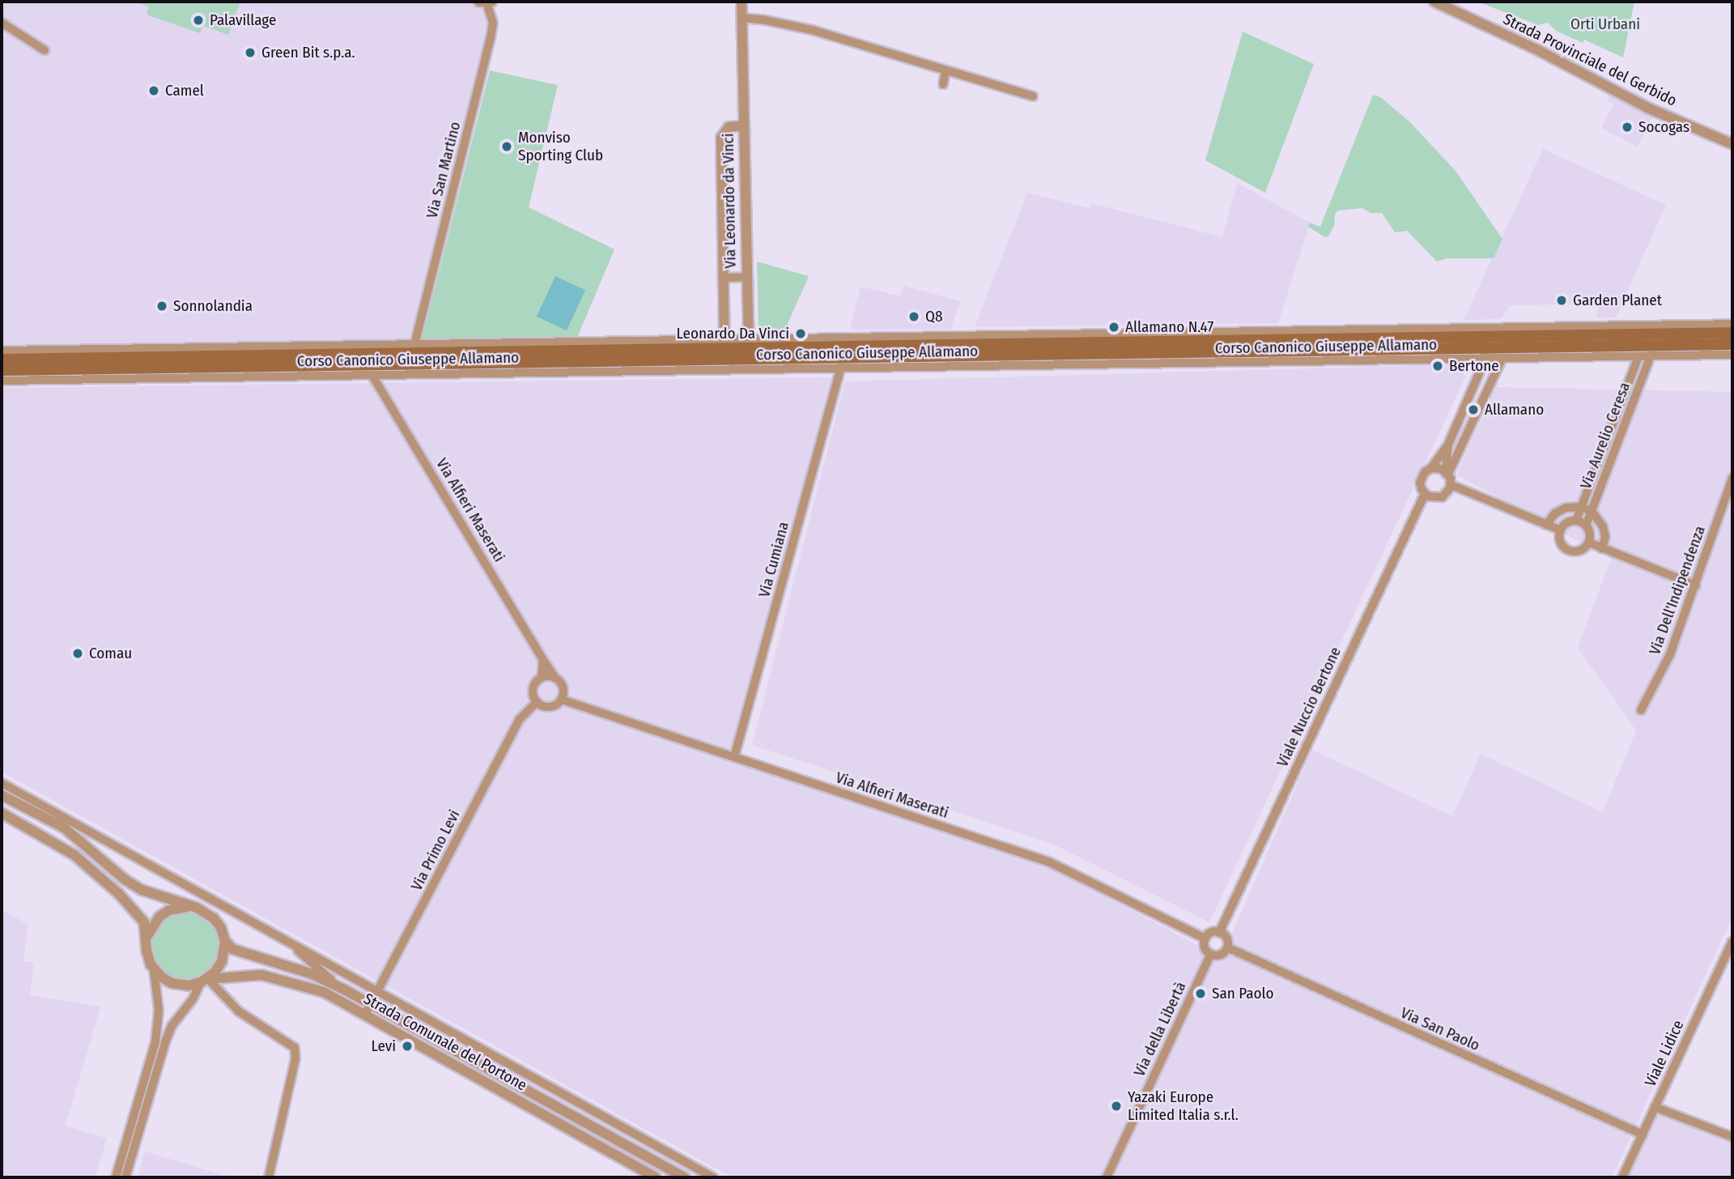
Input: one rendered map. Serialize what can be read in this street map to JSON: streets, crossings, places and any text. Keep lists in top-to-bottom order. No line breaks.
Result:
{"streets":{"main road":["Corso Canonico Giuseppe Allamano"],"street":["Strada Provinciale del Gerbido","Via San Martino","Via Leonardo da Vinci","Via Aurelio Ceresa","Via Alfieri Maserati","Via Cumiana","Via Dell'Indipendenza","Viale Nuccio Bertone","Via Primo Levi","Via della Libertà","Via San Paolo","Strada Comunale del Portone","Viale Lidice"]},"crossings":[["Via San Martino","Corso Canonico Giuseppe Allamano"],["Via Leonardo da Vinci","Corso Canonico Giuseppe Allamano"],["Corso Canonico Giuseppe Allamano","Via Aurelio Ceresa"],["Corso Canonico Giuseppe Allamano","Via Alfieri Maserati"],["Corso Canonico Giuseppe Allamano","Via Cumiana"],["Corso Canonico Giuseppe Allamano","Viale Nuccio Bertone"],["Via Alfieri Maserati","Via Cumiana"],["Via Alfieri Maserati","Viale Nuccio Bertone"],["Via Alfieri Maserati","Via Primo Levi"],["Via Alfieri Maserati","Via della Libertà"],["Via Alfieri Maserati","Via San Paolo"],["Viale Nuccio Bertone","Via della Libertà"],["Viale Nuccio Bertone","Via San Paolo"],["Via Primo Levi","Strada Comunale del Portone"],["Via della Libertà","Via San Paolo"],["Via San Paolo","Viale Lidice"]],"parks":["Orti Urbani"],"places":["Palavillage","Green Bit s.p.a.","Camel","Socogas","Monviso Sporting Club","Garden Planet","Sonnolandia","Q8","Allamano N.47","Leonardo Da Vinci","Bertone","Allamano","Comau","San Paolo","Levi","Yazaki Europe Limited Italia s.r.l."]}
